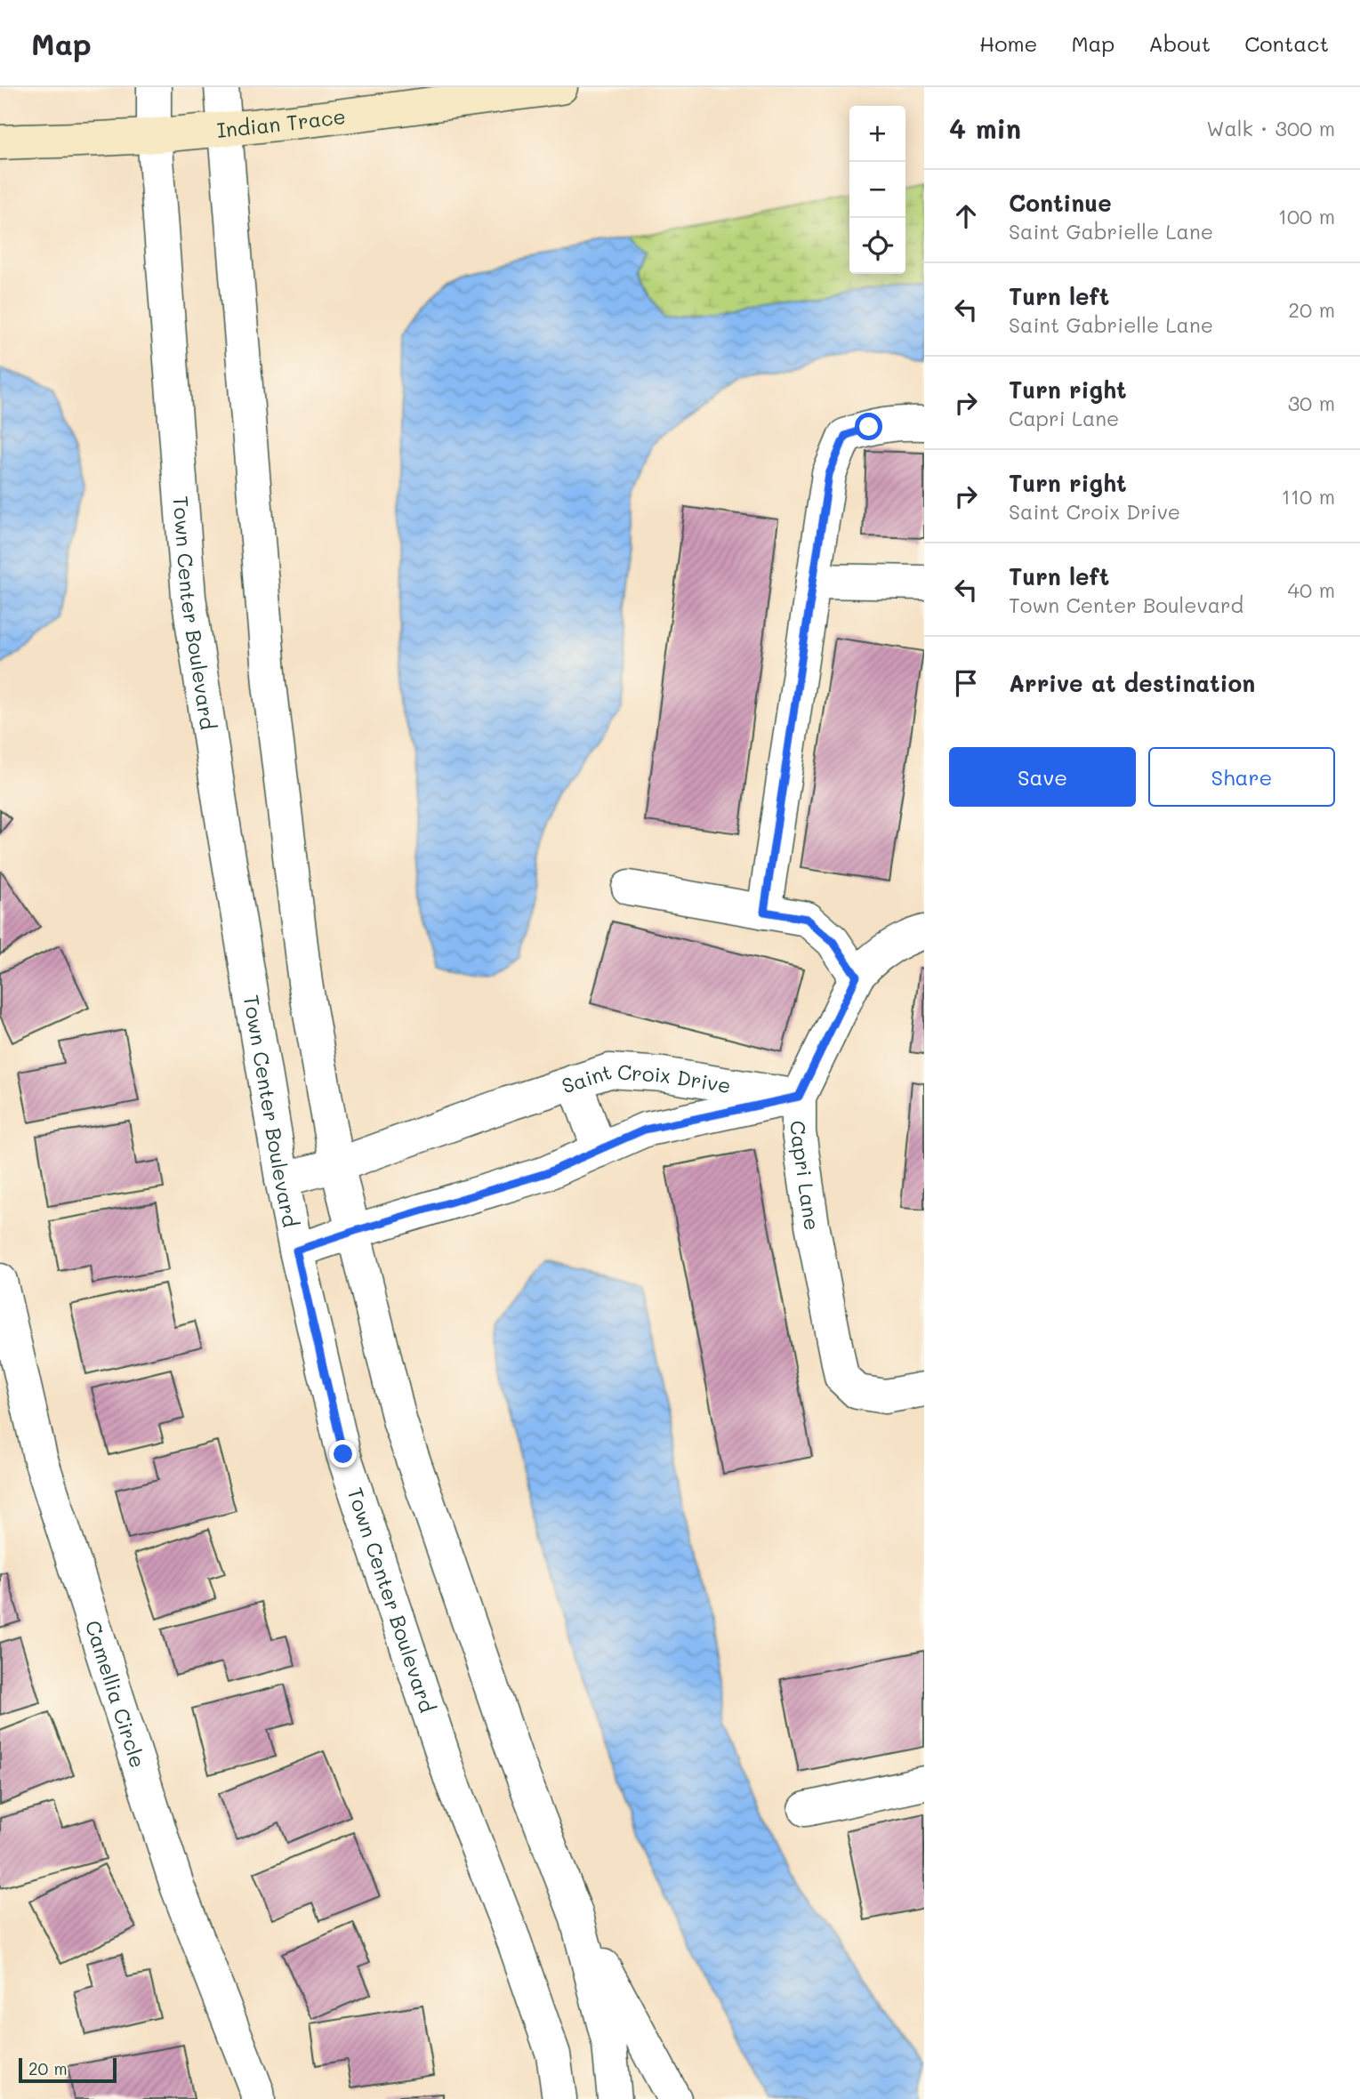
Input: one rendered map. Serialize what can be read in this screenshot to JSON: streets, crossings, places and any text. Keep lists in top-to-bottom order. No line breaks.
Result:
{"streets":{"main road":["Indian Trace"],"street":["Town Center Boulevard","Saint Croix Drive","Capri Lane","Camellia Circle"]},"crossings":[["Indian Trace","Town Center Boulevard"],["Town Center Boulevard","Saint Croix Drive"],["Saint Croix Drive","Capri Lane"]],"scale_bar":"20 m","page":{"header":"Map","nav":["Home","Map","About","Contact"],"heading":["4 min","Walk · 300 m"],"map_buttons":["+","−"],"list":[["Continue","Saint Gabrielle Lane","100 m"],["Turn left","Saint Gabrielle Lane","20 m"],["Turn right","Capri Lane","30 m"],["Turn right","Saint Croix Drive","110 m"],["Turn left","Town Center Boulevard","40 m"],"Arrive at destination"],"buttons":["Save","Share"],"scale":"20 m"}}
